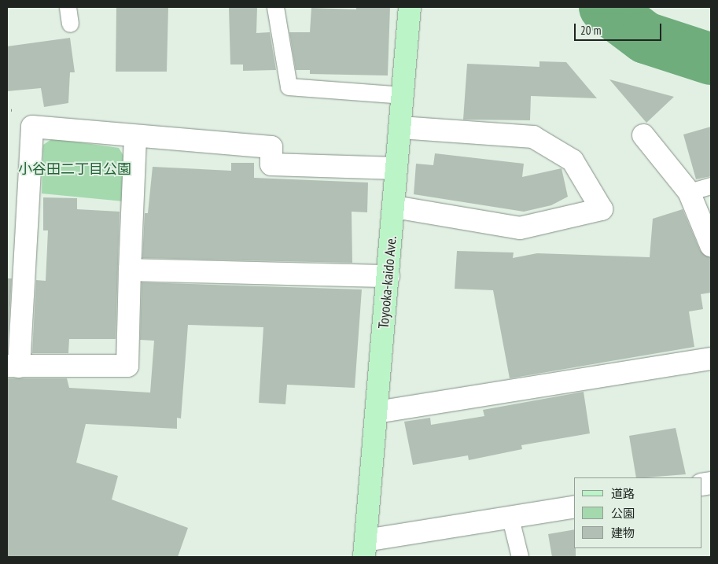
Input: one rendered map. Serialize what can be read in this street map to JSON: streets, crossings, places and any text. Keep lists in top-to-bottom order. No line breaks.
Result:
{"streets":{"main road":["Toyooka-kaido Ave."]},"parks":["小谷田二丁目公園"],"legend":["道路","公園","建物"],"scale_bar":"20 m"}
